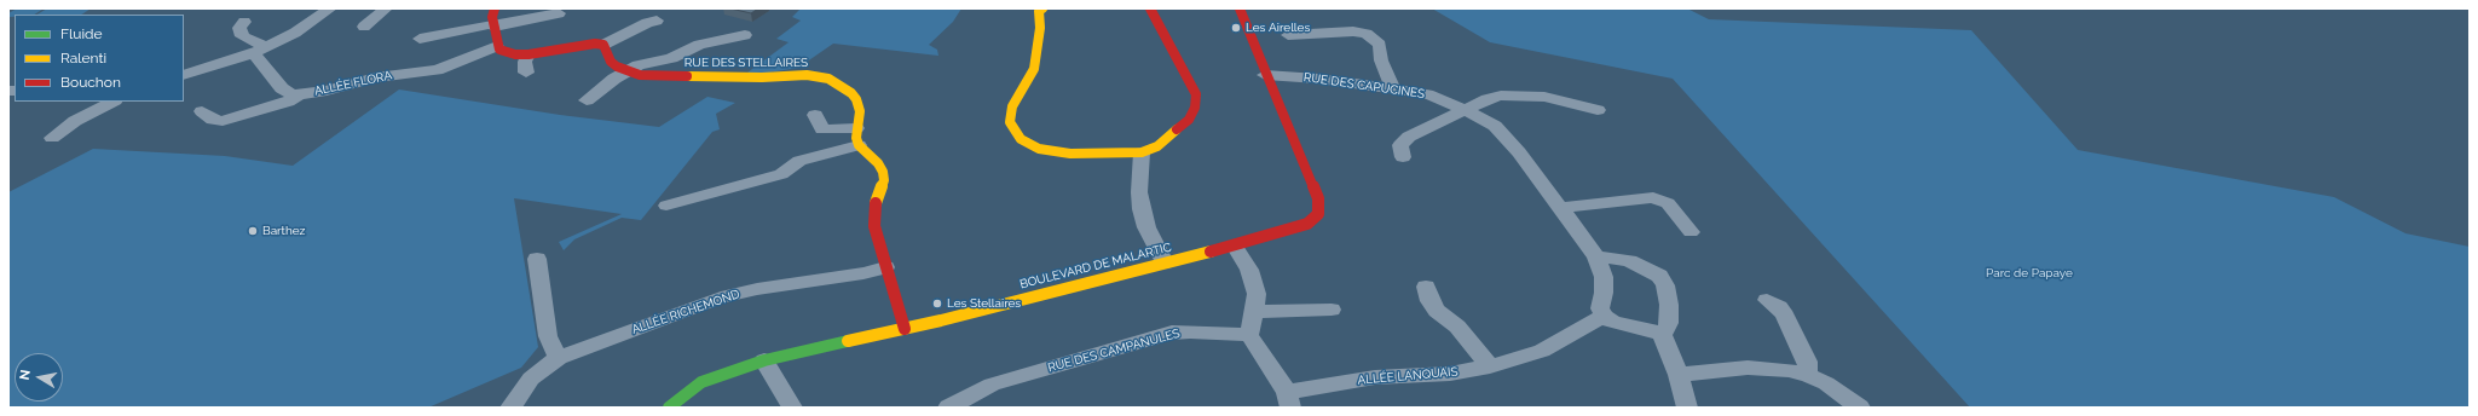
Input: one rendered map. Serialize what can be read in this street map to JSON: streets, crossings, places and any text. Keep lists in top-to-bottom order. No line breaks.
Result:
{"streets":{"street":["RUE DES STELLAIRES","ALLÉE FLORA","RUE DES CAPUCINES","BOULEVARD DE MALARTIC","ALLÉE RICHEMOND","RUE DES CAMPANULES","ALLÉE LANQUAIS"]},"crossings":[["RUE DES CAPUCINES","BOULEVARD DE MALARTIC"],["RUE DES CAPUCINES","ALLÉE LANQUAIS"]],"parks":["Parc de Papaye"],"places":["Les Airelles","Barthez","Les Stellaires"],"legend":["Fluide","Ralenti","Bouchon"],"north":"left"}
